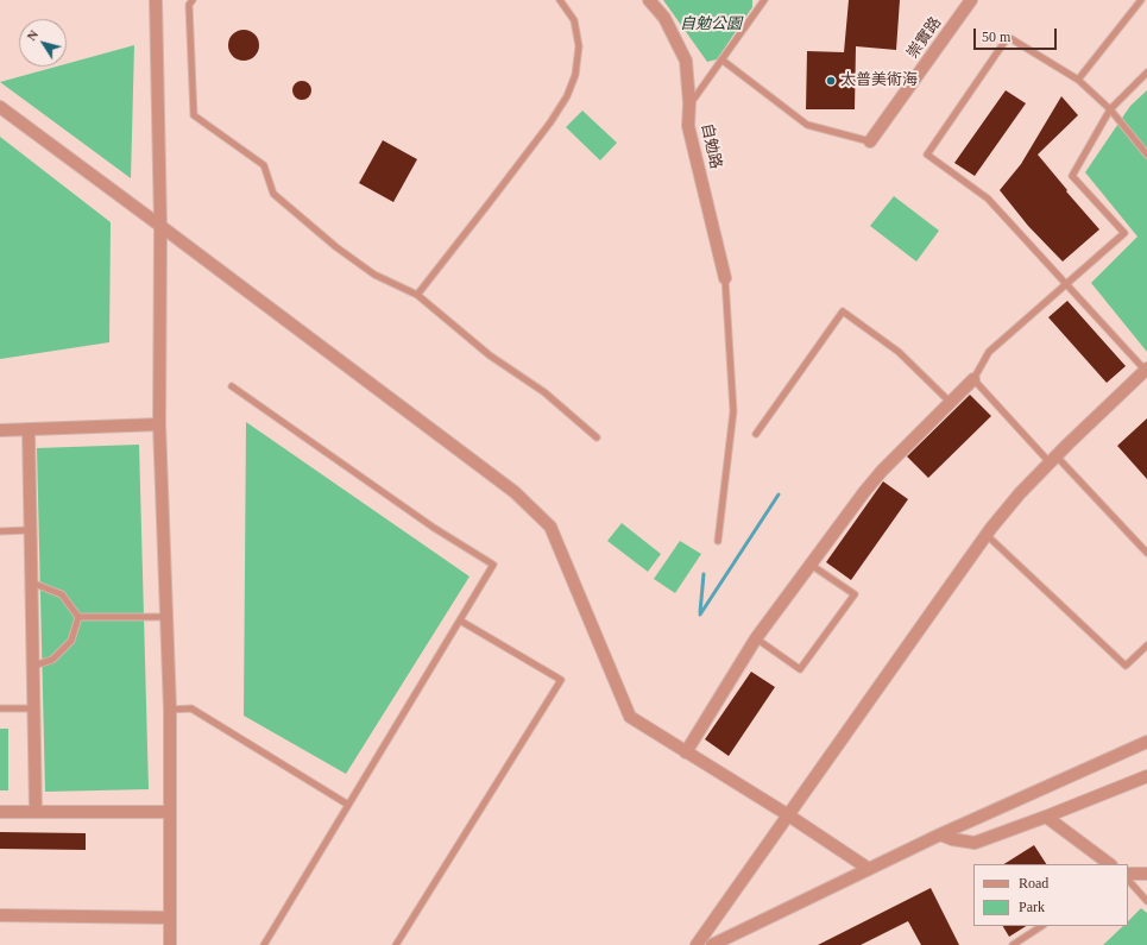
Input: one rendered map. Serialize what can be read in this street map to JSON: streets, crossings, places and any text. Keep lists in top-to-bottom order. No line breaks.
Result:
{"streets":{"street":["崇實路","自勉路"]},"parks":["自勉公園"],"places":["太普美術海"],"legend":["Road","Park"],"scale_bar":"50 m","north":"top left"}
